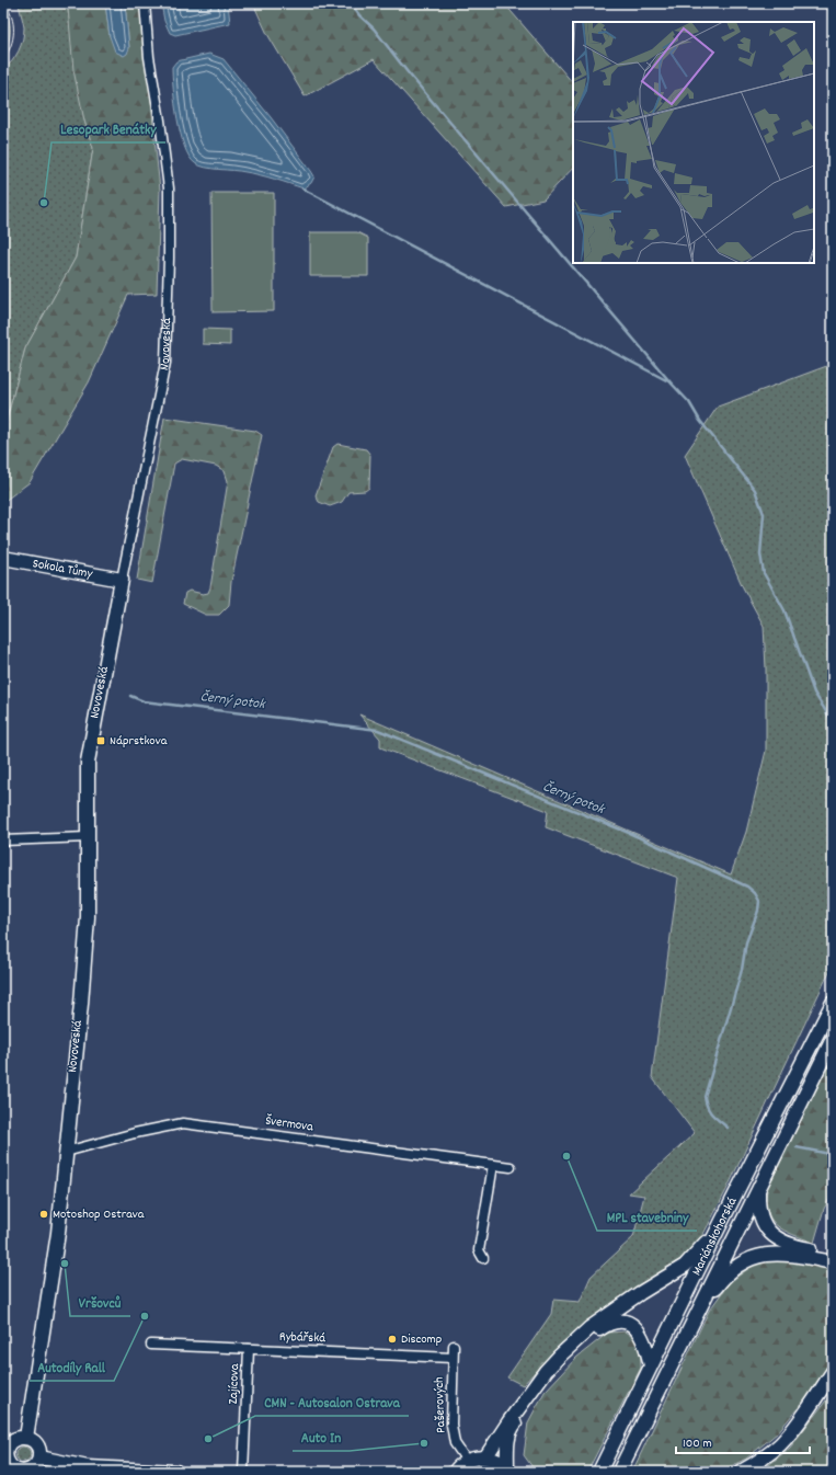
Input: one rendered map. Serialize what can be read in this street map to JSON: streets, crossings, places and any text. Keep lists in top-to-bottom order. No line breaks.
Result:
{"streets":{"main road":["Novoveská","Sokola Tůmy","Mariánskohorská"],"street":["Švermova","Rybářská","Zajícova","Pašerových"]},"crossings":[["Novoveská","Sokola Tůmy"],["Novoveská","Švermova"],["Rybářská","Zajícova"],["Rybářská","Pašerových"]],"water":["Černý potok"],"places":{"other":["Lesopark Benátky","MPL stavebniny","Motoshop Ostrava","Vršovců","Autodíly Rall","Discomp","CMN - Autosalon Ostrava","Auto In"],"transit":["Náprstkova"]},"scale_bar":"100 m"}
